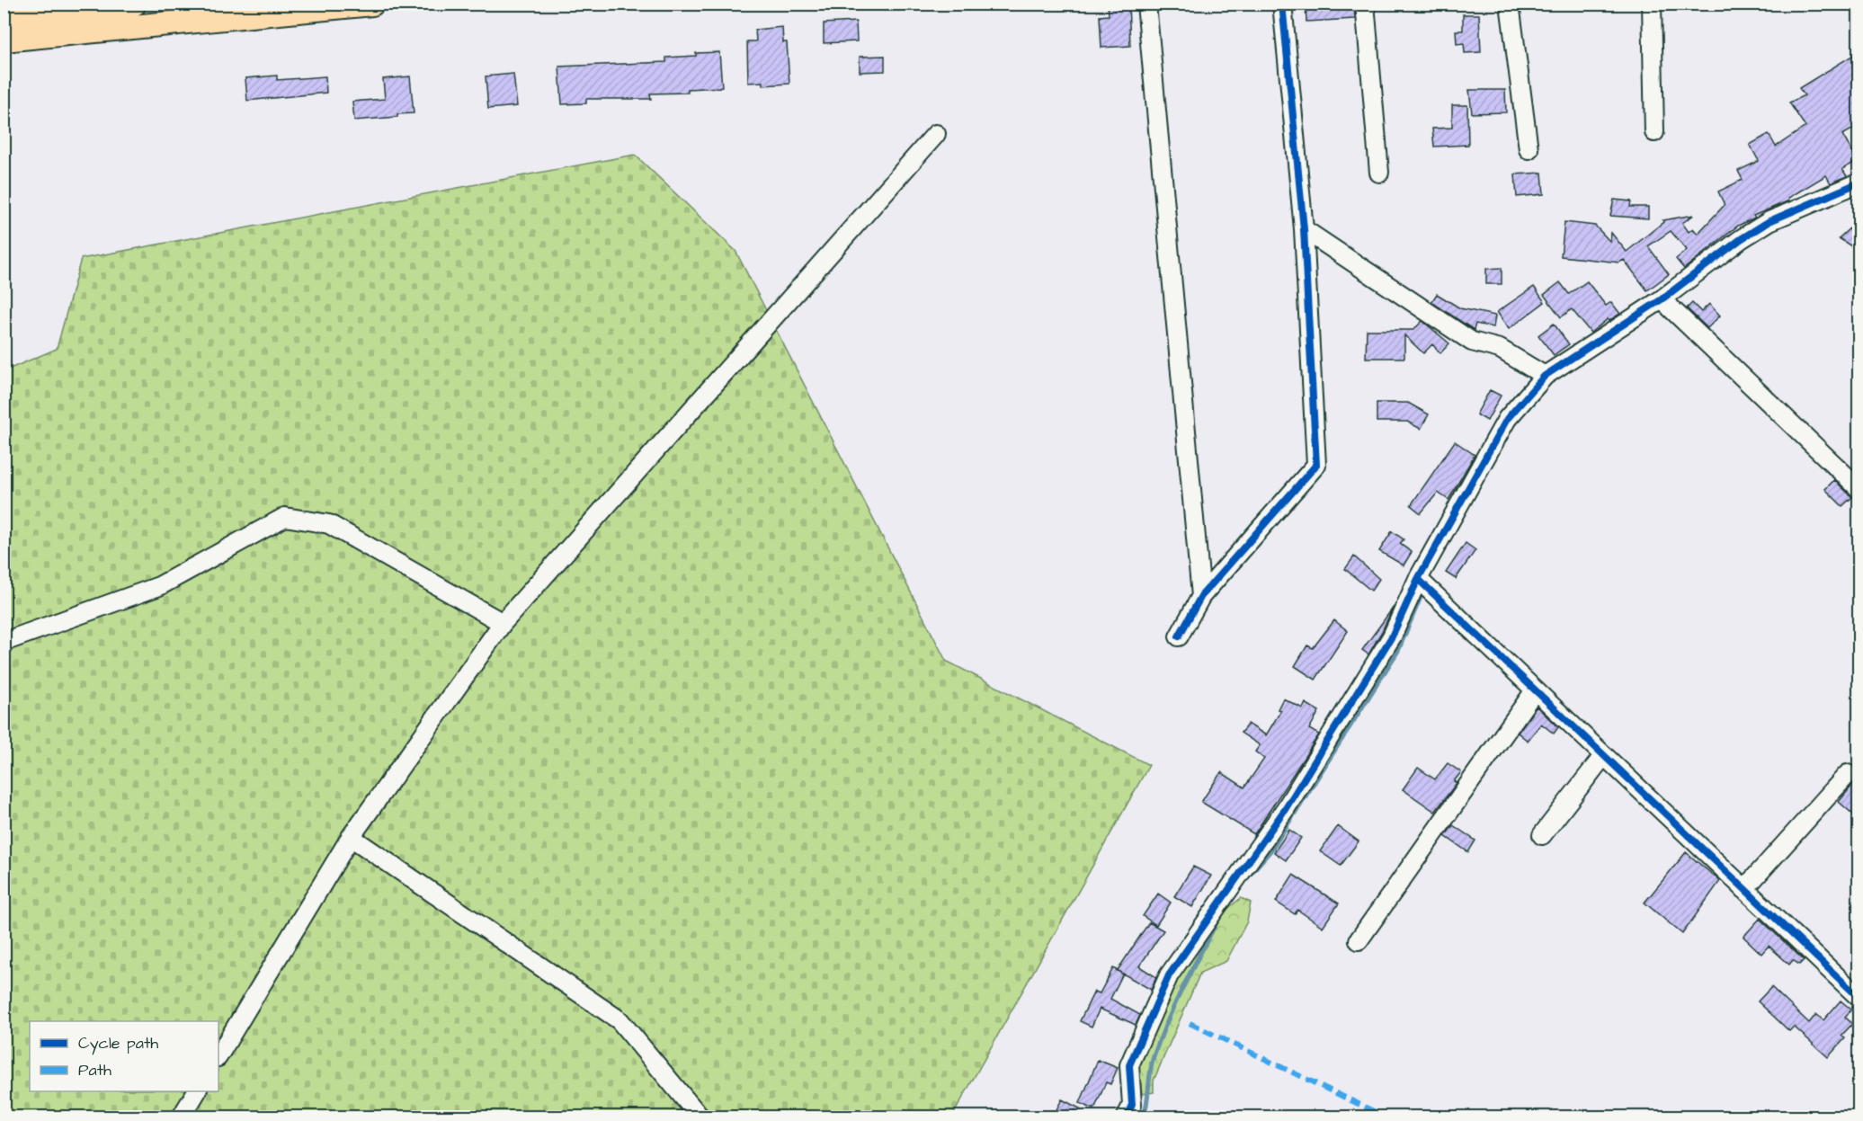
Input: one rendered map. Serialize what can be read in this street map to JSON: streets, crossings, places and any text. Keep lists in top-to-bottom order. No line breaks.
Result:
{"legend":["Cycle path","Path"]}
